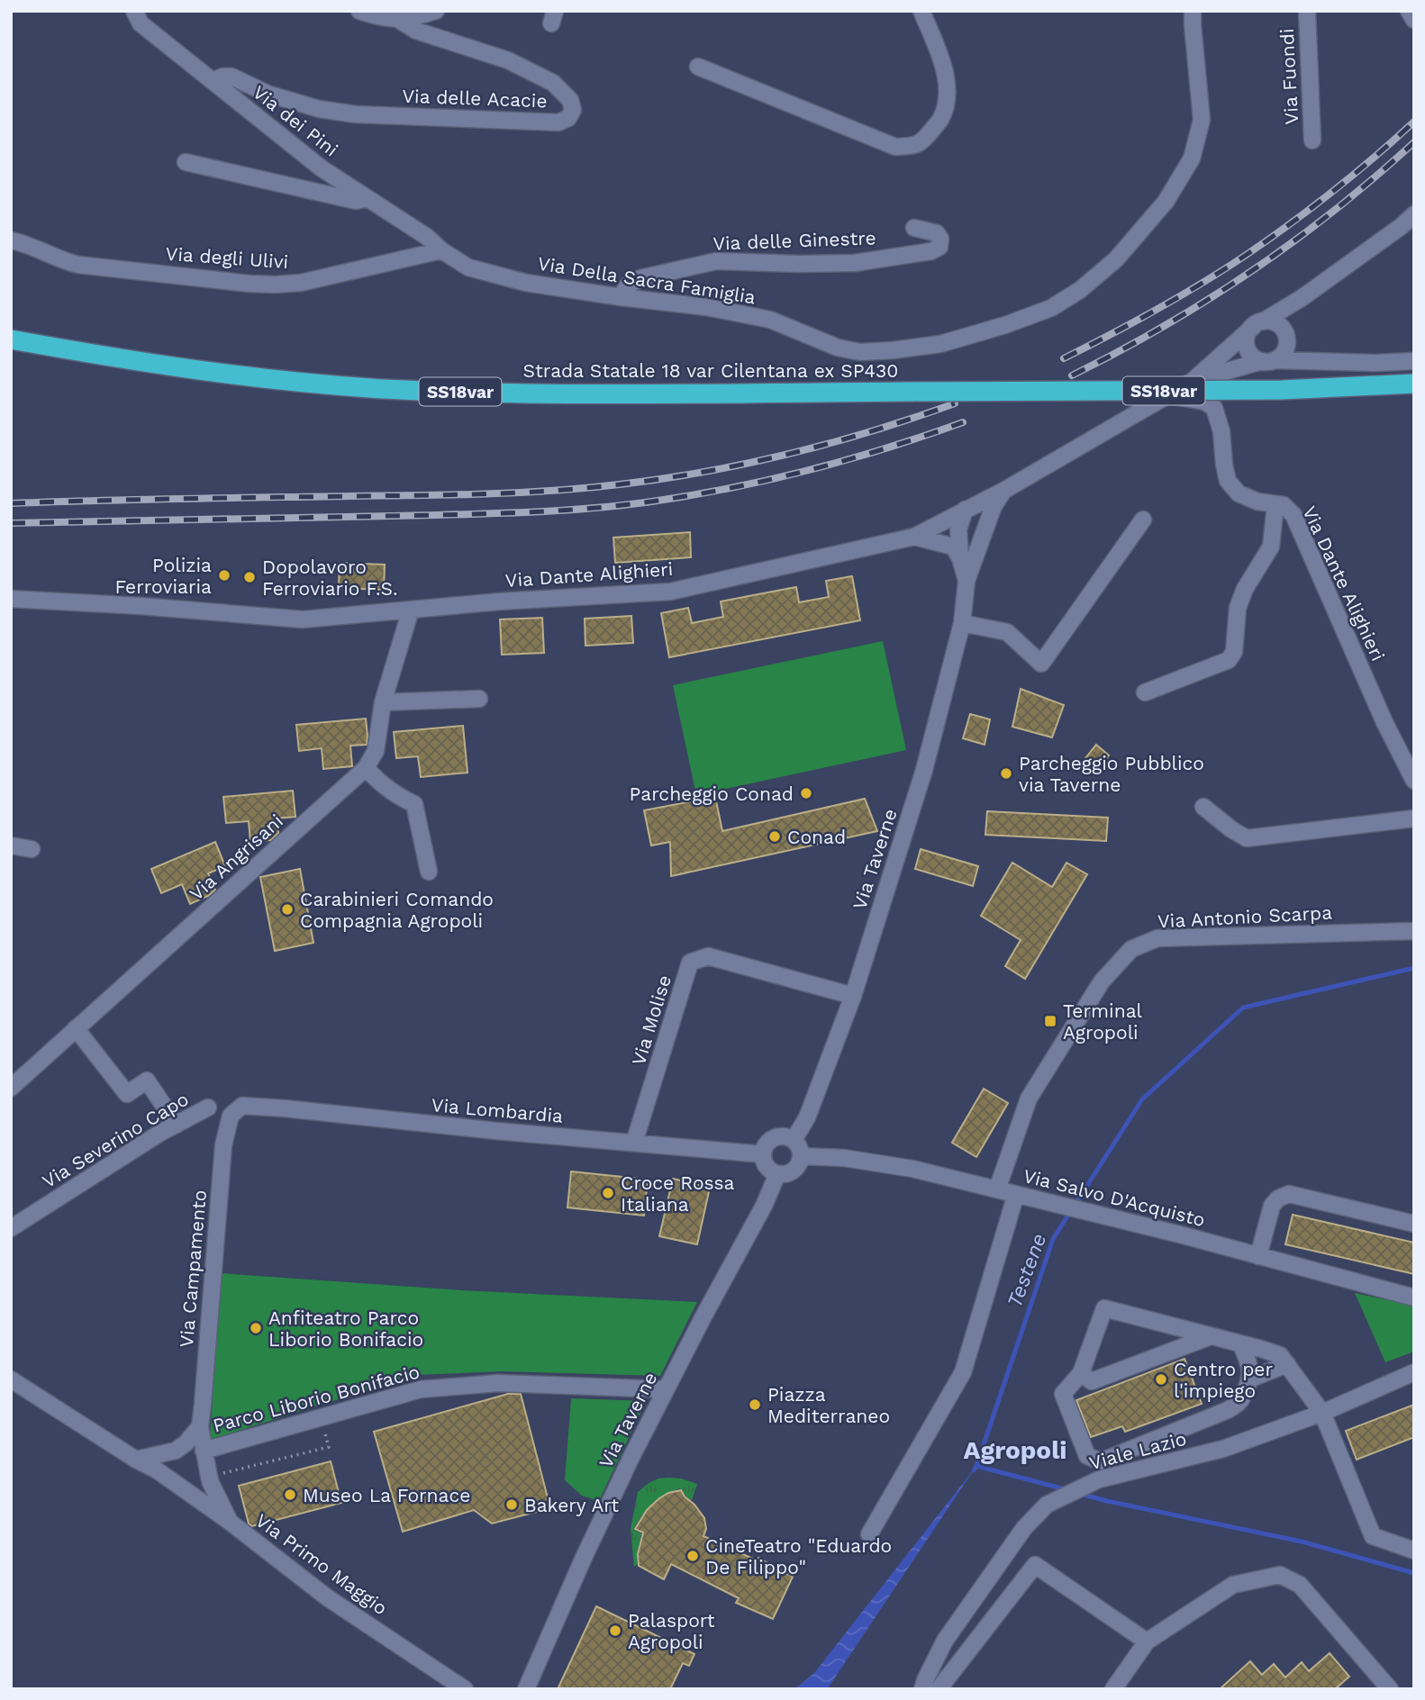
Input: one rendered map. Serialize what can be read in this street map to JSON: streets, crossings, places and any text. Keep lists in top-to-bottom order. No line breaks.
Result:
{"streets":{"highway":["Strada Statale 18 var Cilentana ex SP430","SS18var"],"street":["Via Fuondi","Via delle Acacie","Via dei Pini","Via delle Ginestre","Via degli Ulivi","Via Della Sacra Famiglia","Via Dante Alighieri","Via Angrisani","Via Taverne","Via Antonio Scarpa","Via Molise","Via Lombardia","Via Severino Capo","Via Salvo D'Acquisto","Via Campamento","Parco Liborio Bonifacio","Viale Lazio","Via Primo Maggio"]},"crossings":[["Via delle Acacie","Via dei Pini"],["Via dei Pini","Via degli Ulivi"],["Via dei Pini","Via Della Sacra Famiglia"],["Via delle Ginestre","Via Della Sacra Famiglia"],["Via degli Ulivi","Via Della Sacra Famiglia"],["Via Dante Alighieri","Via Angrisani"],["Via Dante Alighieri","Via Taverne"],["Via Angrisani","Via Severino Capo"],["Via Taverne","Via Molise"],["Via Taverne","Via Lombardia"],["Via Taverne","Via Salvo D'Acquisto"],["Via Taverne","Parco Liborio Bonifacio"],["Via Antonio Scarpa","Via Salvo D'Acquisto"],["Via Molise","Via Lombardia"],["Via Lombardia","Via Salvo D'Acquisto"],["Via Lombardia","Via Campamento"],["Via Campamento","Parco Liborio Bonifacio"],["Via Campamento","Via Primo Maggio"]],"districts":["Agropoli"],"water":["Testene"],"places":{"other":["Polizia Ferroviaria","Dopolavoro Ferroviario F.S.","Parcheggio Pubblico via Taverne","Parcheggio Conad","Conad","Carabinieri Comando Compagnia Agropoli","Croce Rossa Italiana","Anfiteatro Parco Liborio Bonifacio","Centro per l'impiego","Piazza Mediterraneo","Museo La Fornace","Bakery Art","CineTeatro \"Eduardo De Filippo\"","Palasport Agropoli"],"transit":["Terminal Agropoli"]}}
